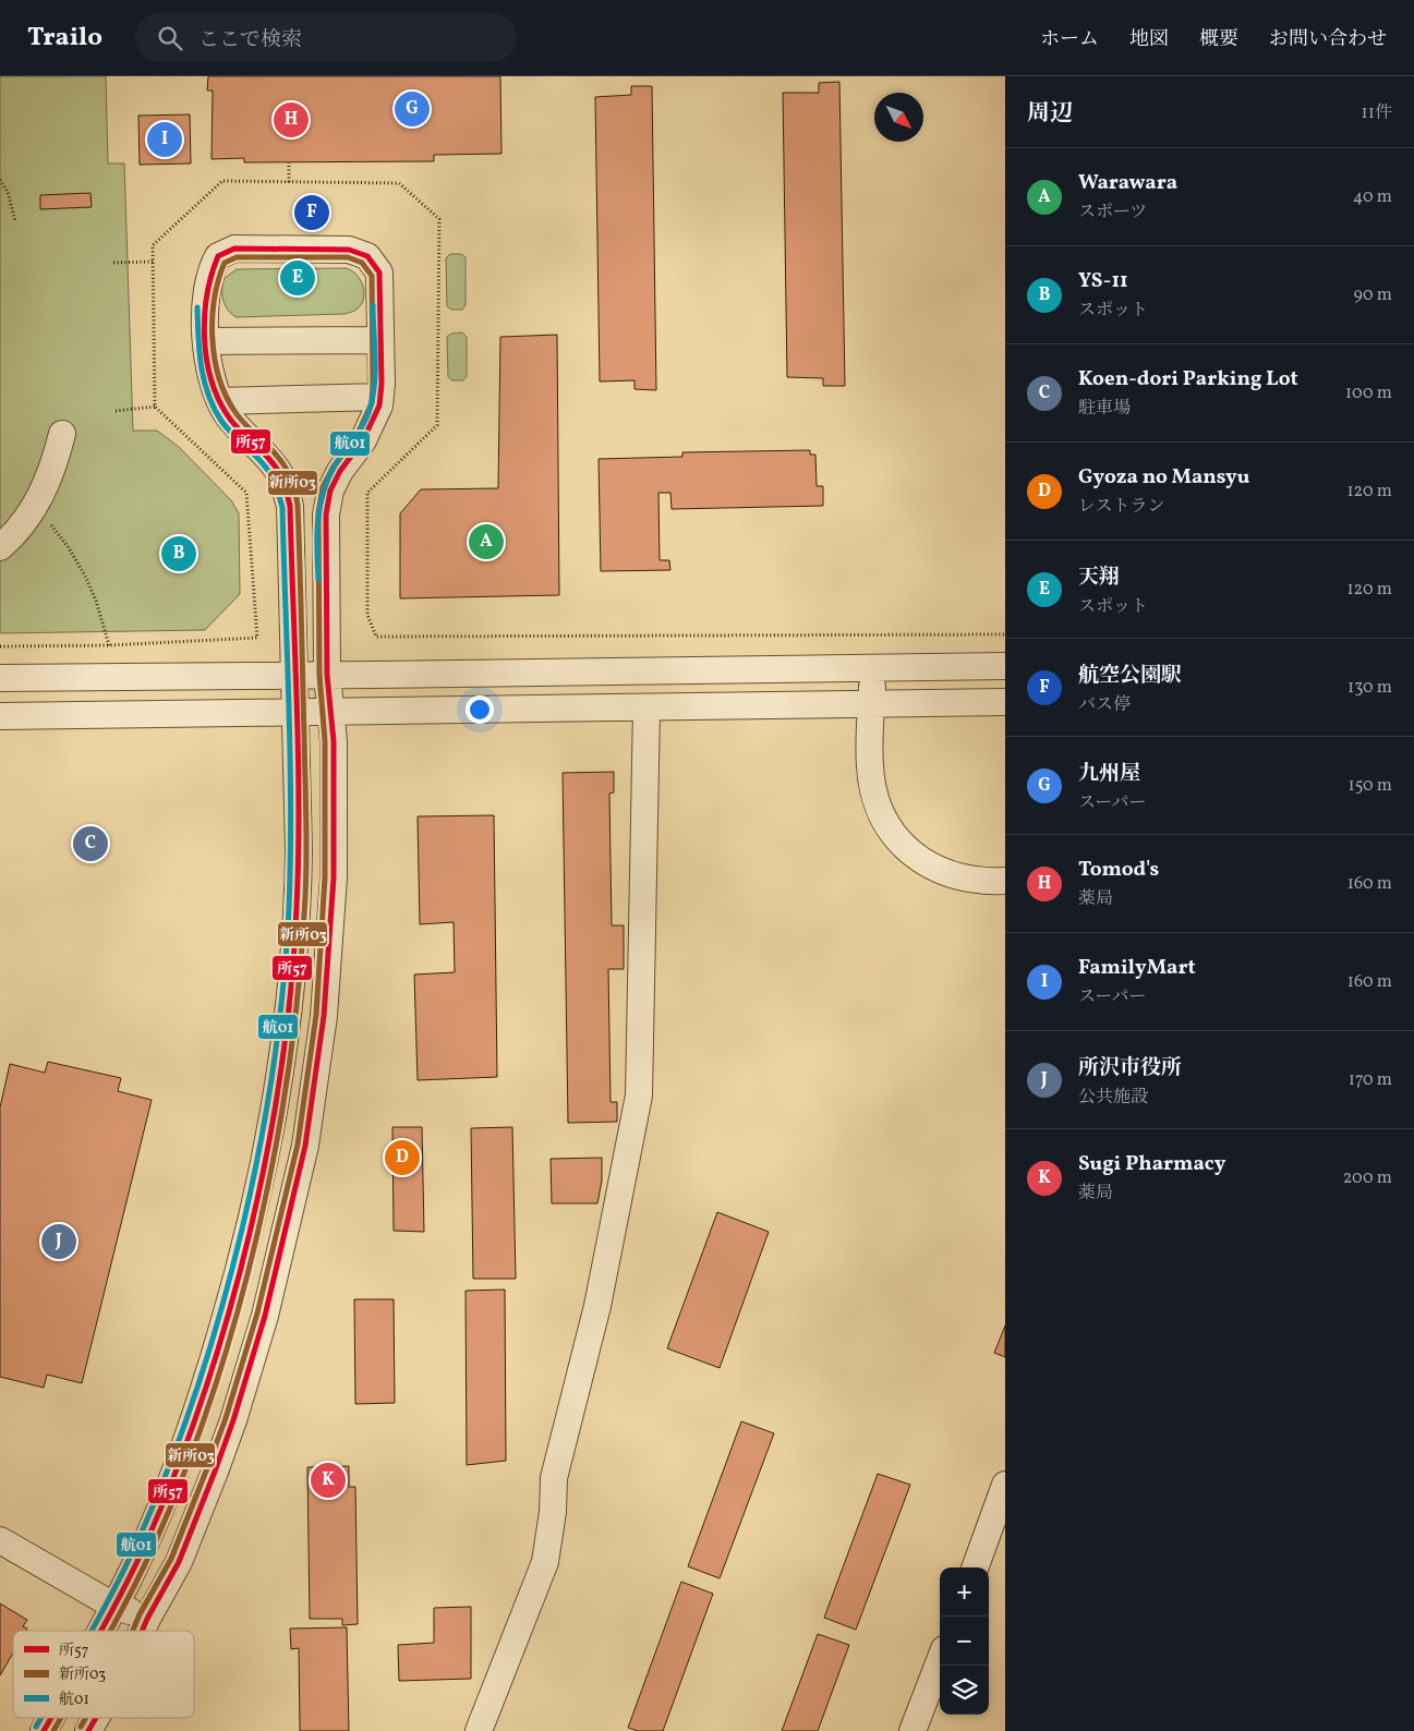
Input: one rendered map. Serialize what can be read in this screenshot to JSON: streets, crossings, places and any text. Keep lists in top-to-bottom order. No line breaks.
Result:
{"lines":["transit line 所57","transit line 新所03","transit line 航01"],"legend":["所57","新所03","航01"],"north":"bottom right","page":{"header":"Trailo","search":"ここで検索","nav":["ホーム","地図","概要","お問い合わせ"],"heading":["周辺","11件"],"pins":["G","H","I","F","E","A","B","C","D","J","K"],"list":[{"mark":"A","name":"Warawara","note":"スポーツ","value":"40 m"},{"mark":"B","name":"YS-11","note":"スポット","value":"90 m"},{"mark":"C","name":"Koen-dori Parking Lot","note":"駐車場","value":"100 m"},{"mark":"D","name":"Gyoza no Mansyu","note":"レストラン","value":"120 m"},{"mark":"E","name":"天翔","note":"スポット","value":"120 m"},{"mark":"F","name":"航空公園駅","note":"バス停","value":"130 m"},{"mark":"G","name":"九州屋","note":"スーパー","value":"150 m"},{"mark":"H","name":"Tomod's","note":"薬局","value":"160 m"},{"mark":"I","name":"FamilyMart","note":"スーパー","value":"160 m"},{"mark":"J","name":"所沢市役所","note":"公共施設","value":"170 m"},{"mark":"K","name":"Sugi Pharmacy","note":"薬局","value":"200 m"}],"map_buttons":["+","−"]}}
